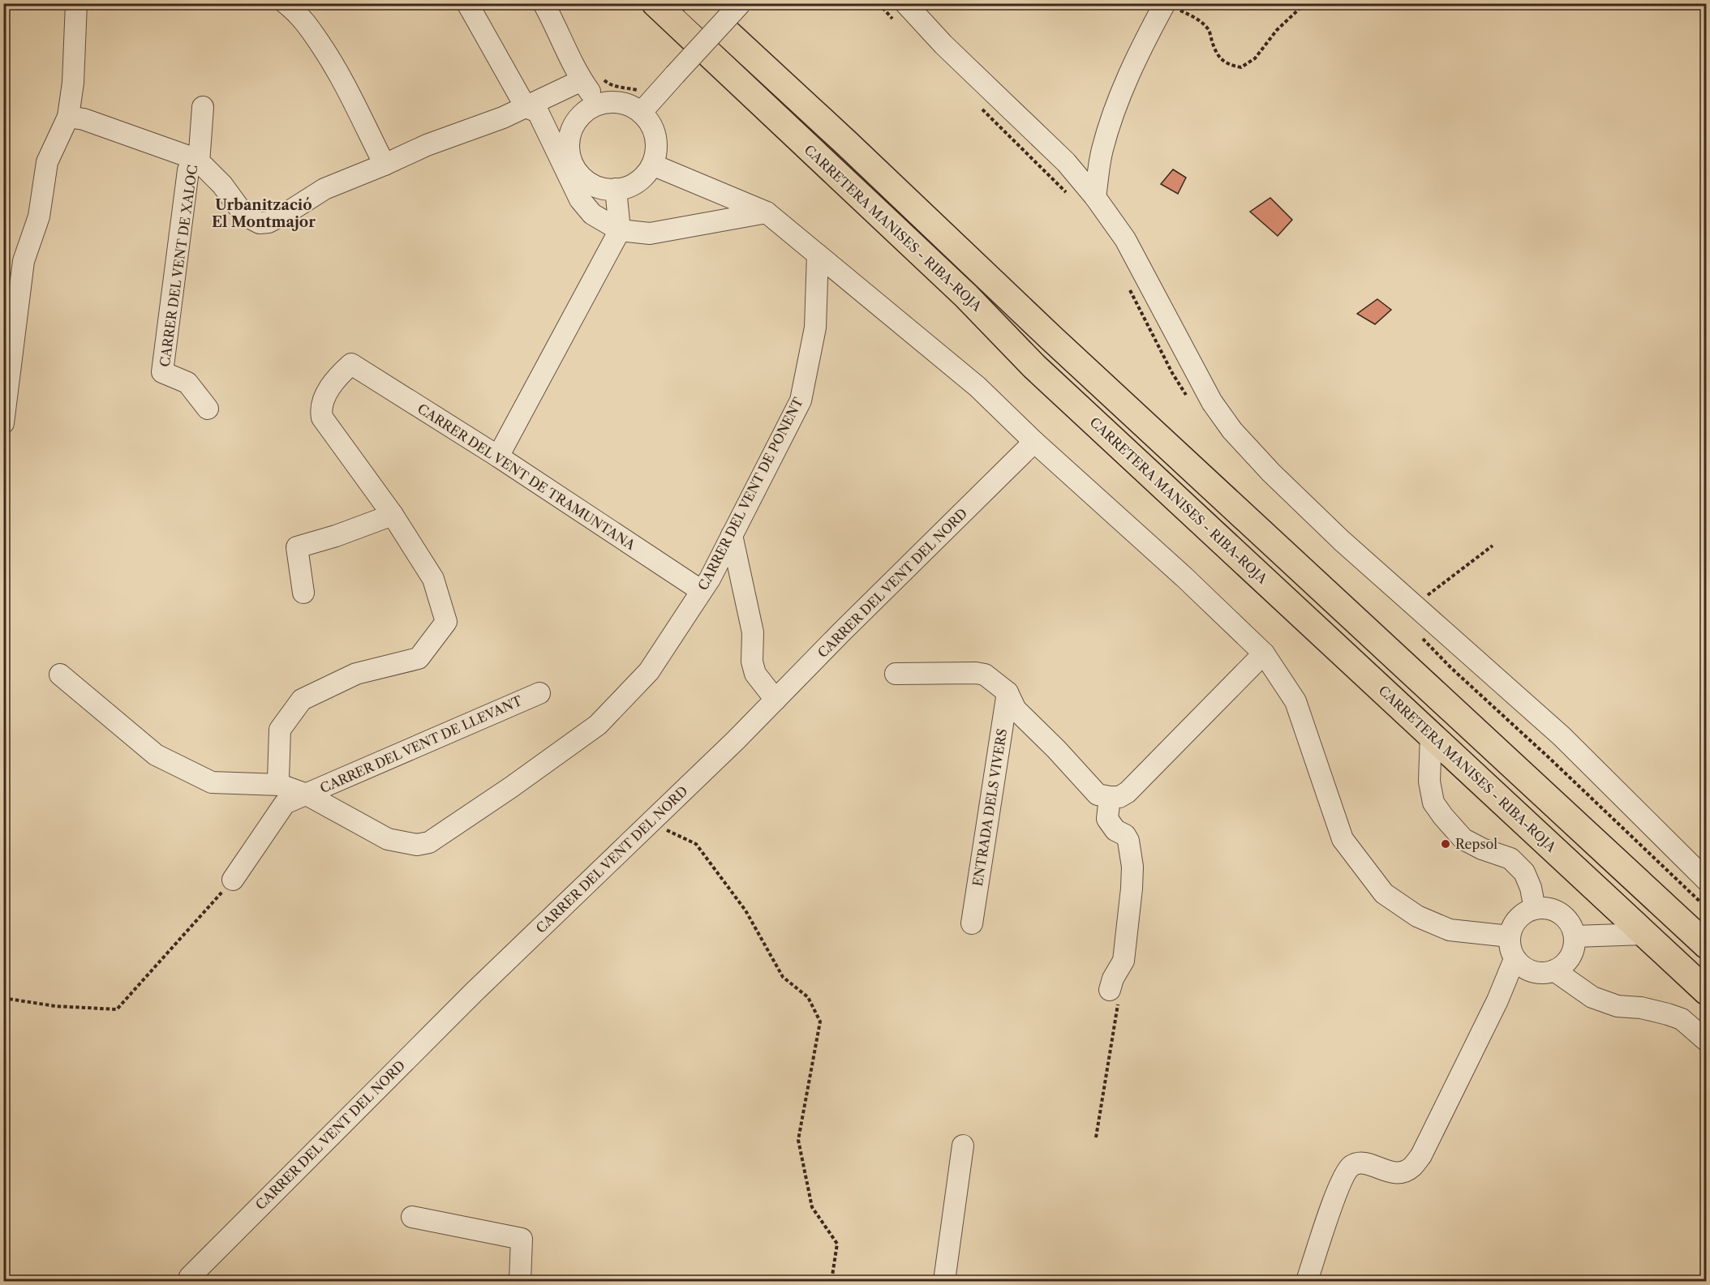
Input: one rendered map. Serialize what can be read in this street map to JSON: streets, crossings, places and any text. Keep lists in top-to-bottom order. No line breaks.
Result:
{"streets":{"main road":["CARRETERA MANISES - RIBA-ROJA"],"street":["CARRER DEL VENT DE XALOC","CARRER DEL VENT DE TRAMUNTANA","CARRER DEL VENT DE PONENT","CARRER DEL VENT DEL NORD","CARRER DEL VENT DE LLEVANT","ENTRADA DELS VIVERS"]},"crossings":[["CARRER DEL VENT DE TRAMUNTANA","CARRER DEL VENT DE PONENT"],["CARRER DEL VENT DE PONENT","CARRER DEL VENT DE LLEVANT"]],"districts":["Urbanització El Montmajor"],"places":["Repsol"]}
